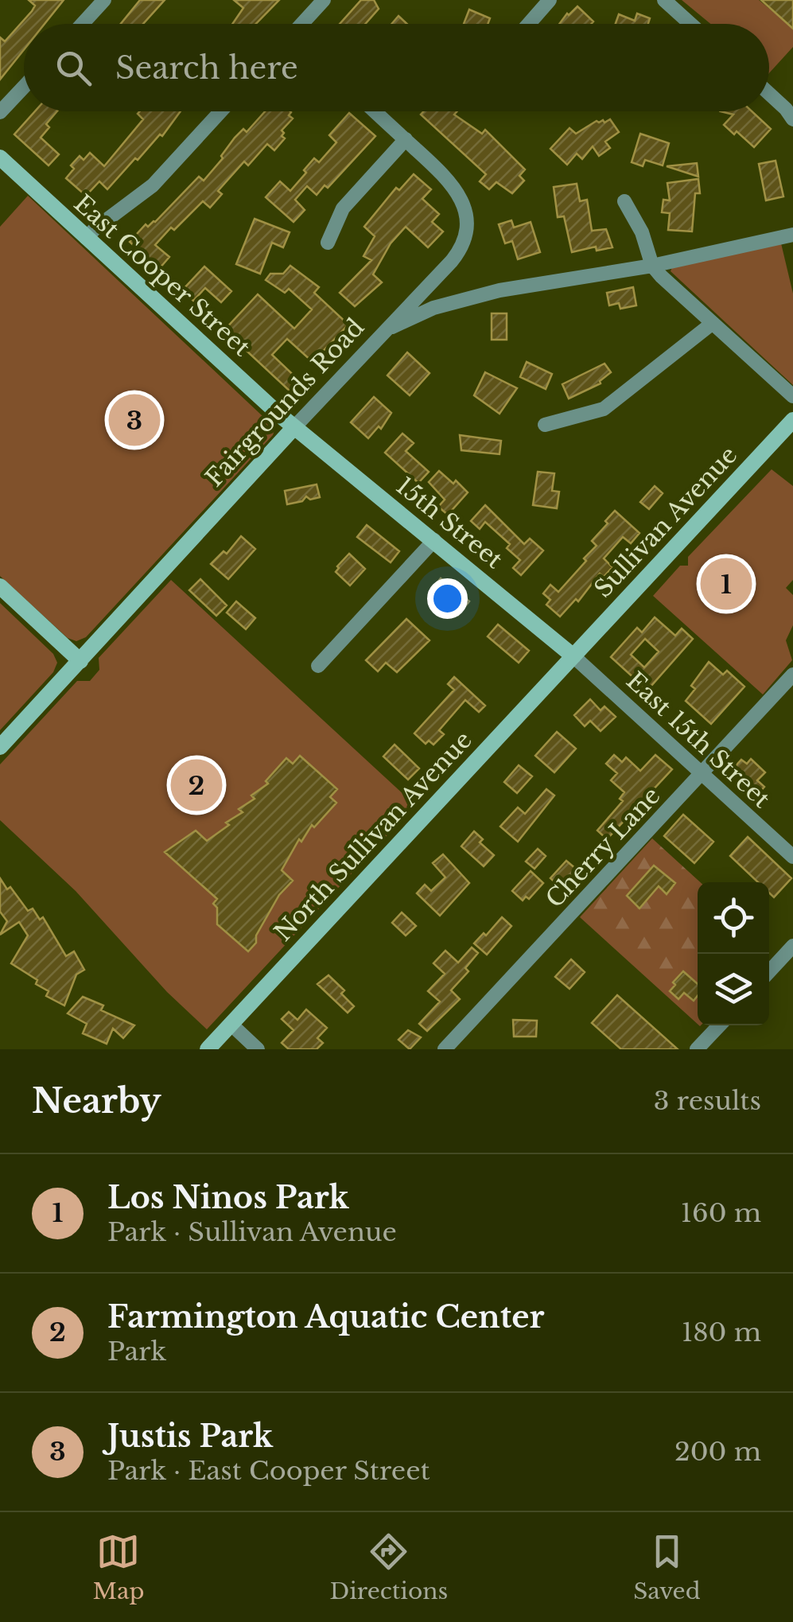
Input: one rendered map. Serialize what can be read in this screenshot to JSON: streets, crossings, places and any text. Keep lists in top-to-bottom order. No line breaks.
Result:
{"streets":{"street":["East Cooper Street","Fairgrounds Road","Sullivan Avenue","15th Street","East 15th Street","North Sullivan Avenue","Cherry Lane"]},"crossings":[["East Cooper Street","Fairgrounds Road"],["East Cooper Street","15th Street"],["Fairgrounds Road","15th Street"],["Sullivan Avenue","15th Street"],["Sullivan Avenue","East 15th Street"],["Sullivan Avenue","North Sullivan Avenue"],["15th Street","East 15th Street"],["15th Street","North Sullivan Avenue"],["East 15th Street","North Sullivan Avenue"],["East 15th Street","Cherry Lane"]],"page":{"search":"Search here","pins":["3","1","2"],"heading":["Nearby","3 results"],"list":[{"mark":"1","name":"Los Ninos Park","note":"Park · Sullivan Avenue","value":"160 m"},{"mark":"2","name":"Farmington Aquatic Center","note":"Park","value":"180 m"},{"mark":"3","name":"Justis Park","note":"Park · East Cooper Street","value":"200 m"}],"nav":["Map","Directions","Saved"]}}
